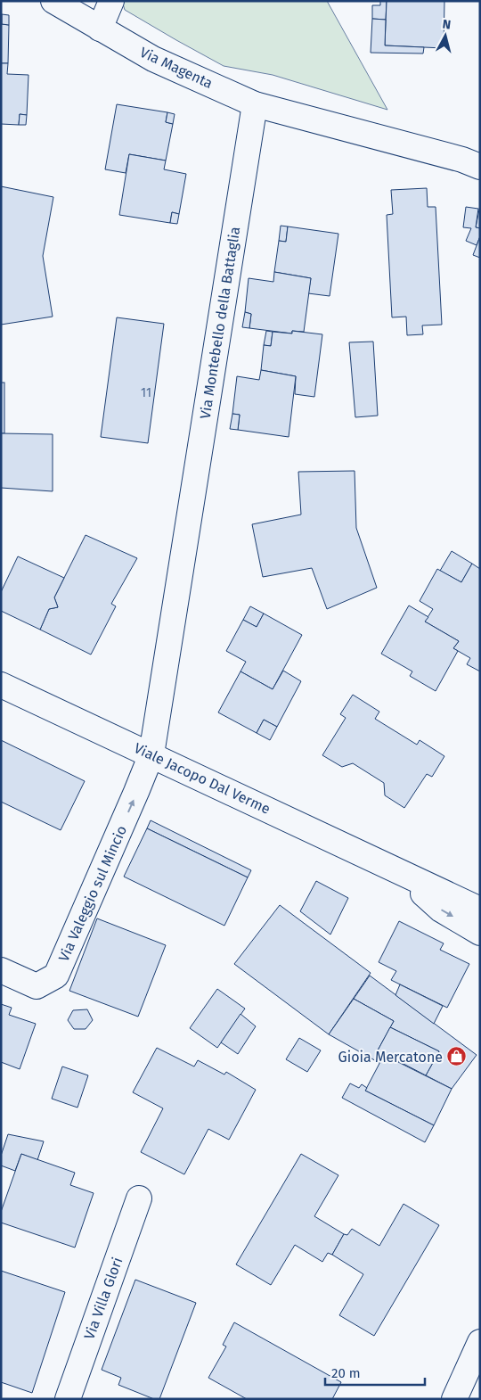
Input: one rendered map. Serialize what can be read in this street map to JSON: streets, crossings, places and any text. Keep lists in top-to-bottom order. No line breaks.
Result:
{"streets":{"street":["Via Magenta","Via Montebello della Battaglia","Viale Jacopo Dal Verme","Via Valeggio sul Mincio","Via Villa Glori"]},"crossings":[["Via Magenta","Via Montebello della Battaglia"],["Via Montebello della Battaglia","Viale Jacopo Dal Verme"],["Via Montebello della Battaglia","Via Valeggio sul Mincio"],["Viale Jacopo Dal Verme","Via Valeggio sul Mincio"]],"one_way":["Via Valeggio sul Mincio"],"places":{"shop":["Gioia Mercatone"]},"house_numbers":["11"],"scale_bar":"20 m","north":"top"}
